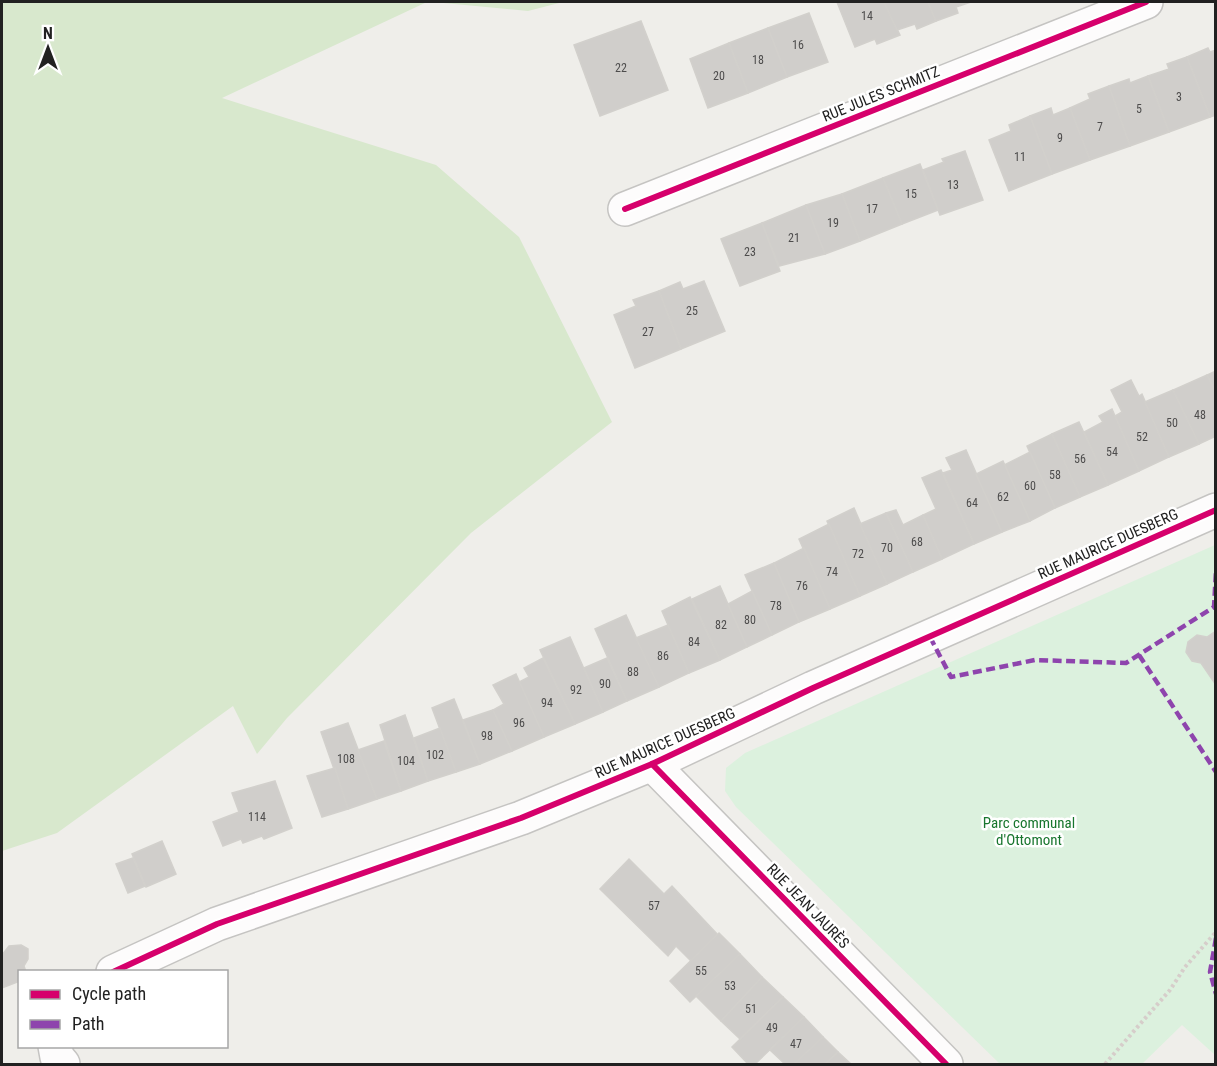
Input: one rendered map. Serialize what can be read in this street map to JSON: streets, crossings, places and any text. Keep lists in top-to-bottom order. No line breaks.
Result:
{"streets":{"street":["RUE JULES SCHMITZ","RUE MAURICE DUESBERG","RUE JEAN JAURÈS"]},"crossings":[["RUE MAURICE DUESBERG","RUE JEAN JAURÈS"]],"parks":["Parc communal d'Ottomont"],"house_numbers":["14","16","18","22","20","3","5","7","9","11","13","15","17","19","21","23","25","27","48","50","52","54","56","58","60","62","64","68","70","72","74","76","78","80","82","84","86","88","90","92","94","96","98","102","108","104","114","57","55","53","51","49","47"],"legend":["Cycle path","Path"],"north":"top"}
